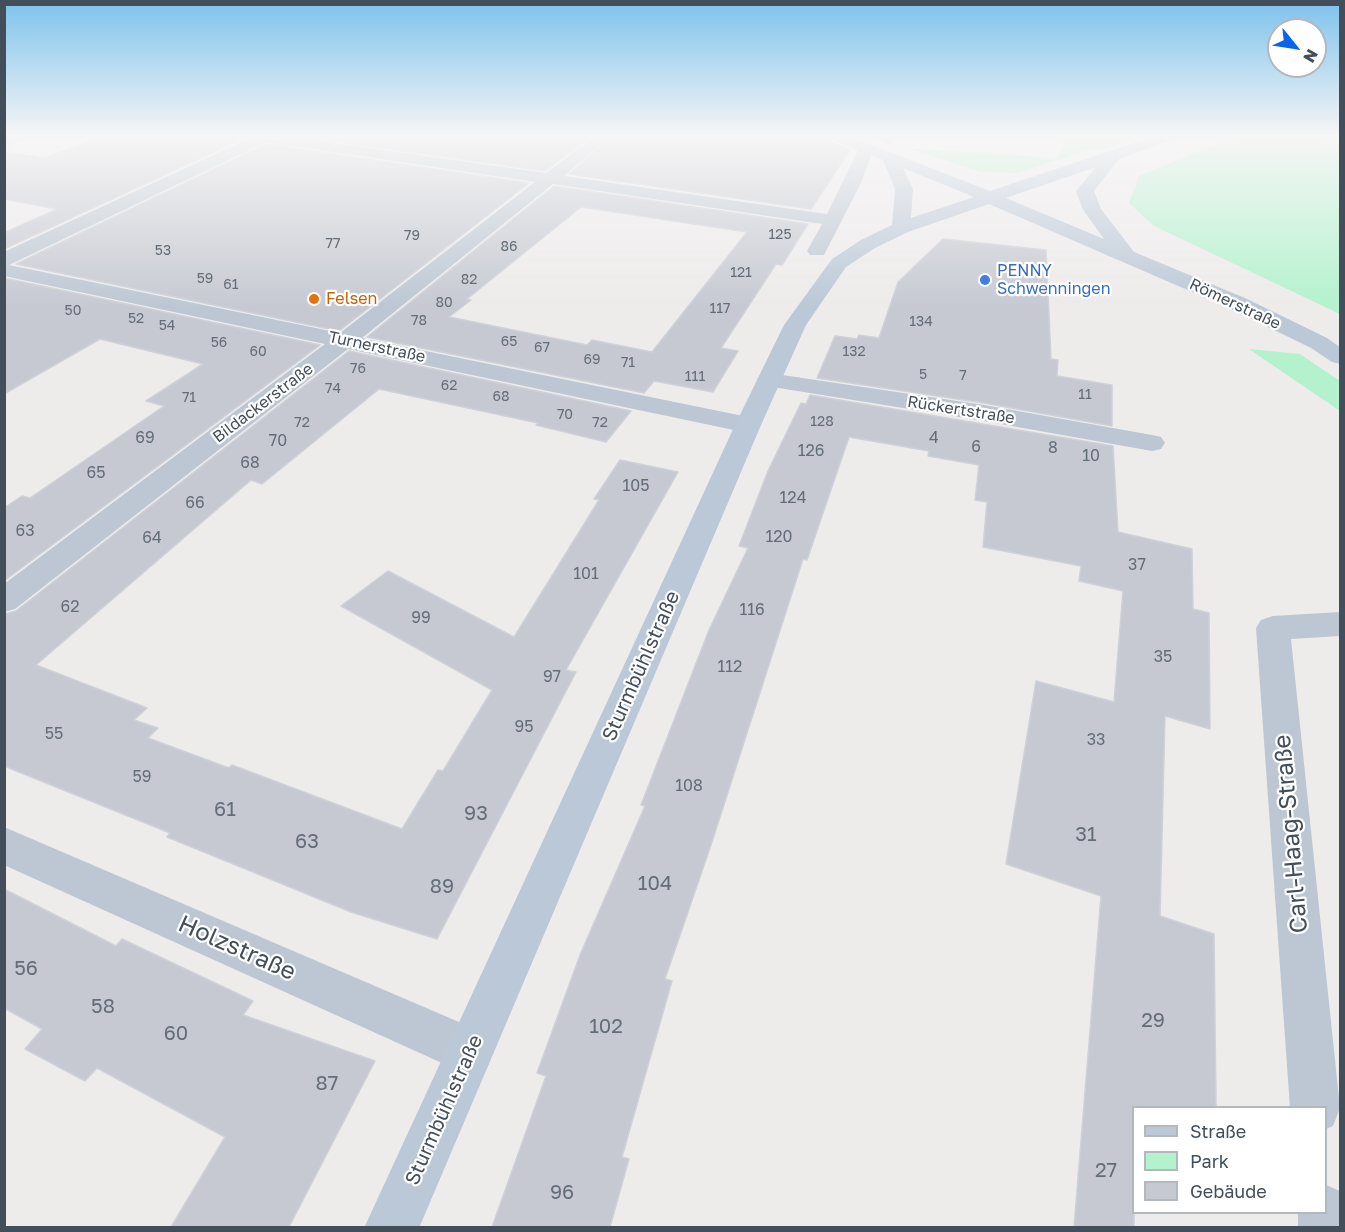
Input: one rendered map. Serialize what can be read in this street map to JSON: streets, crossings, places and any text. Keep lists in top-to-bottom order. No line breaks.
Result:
{"streets":{"main road":["Römerstraße","Sturmbühlstraße"],"street":["Turnerstraße","Bildackerstraße","Rückertstraße","Carl-Haag-Straße","Holzstraße"]},"crossings":[["Römerstraße","Sturmbühlstraße"],["Turnerstraße","Bildackerstraße"],["Turnerstraße","Sturmbühlstraße"],["Rückertstraße","Sturmbühlstraße"],["Sturmbühlstraße","Holzstraße"]],"places":["PENNY Schwenningen","Felsen"],"house_numbers":["125","79","77","86","53","121","59","82","61","80","117","50","52","78","134","54","65","56","67","60","132","69","71","76","5","7","111","62","74","11","68","71","70","128","72","72","69","4","70","6","8","126","10","68","65","105","124","66","63","120","64","37","101","62","116","99","35","112","97","95","55","33","59","108","61","93","31","63","104","89","56","58","29","102","60","87","27","96"],"legend":["Straße","Park","Gebäude"],"north":"bottom right"}
